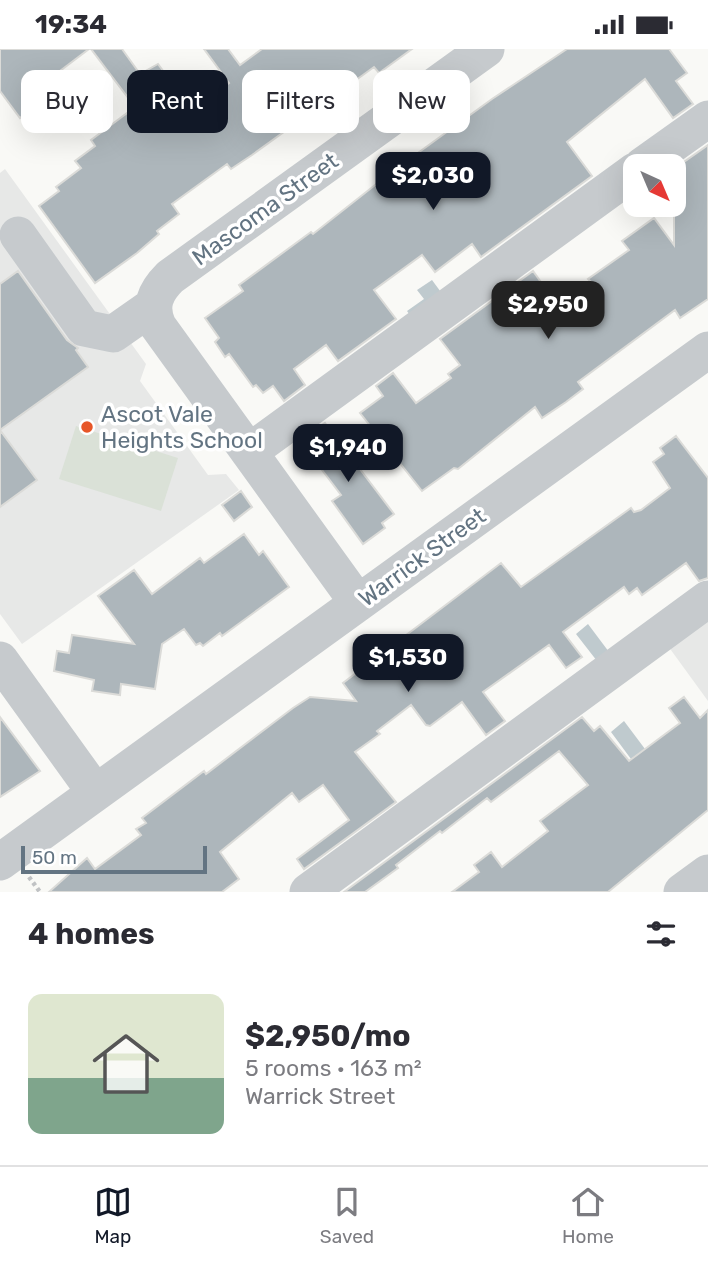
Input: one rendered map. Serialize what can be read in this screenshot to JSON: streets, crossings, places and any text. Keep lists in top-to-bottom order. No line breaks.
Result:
{"streets":{"street":["Mascoma Street","Warrick Street"]},"places":["Ascot Vale Heights School"],"scale_bar":"50 m","north":"bottom right","page":{"status":"19:34","chip":["Buy","Rent","Filters","New"],"price":["$2,030","$2,950","$1,940","$1,530"],"scale":"50 m","heading":"4 homes","list":[{"name":"$2,950/mo","note":"5 rooms · 163 m² · Warrick Street"}],"tabs":["Map","Saved","Home"]}}
